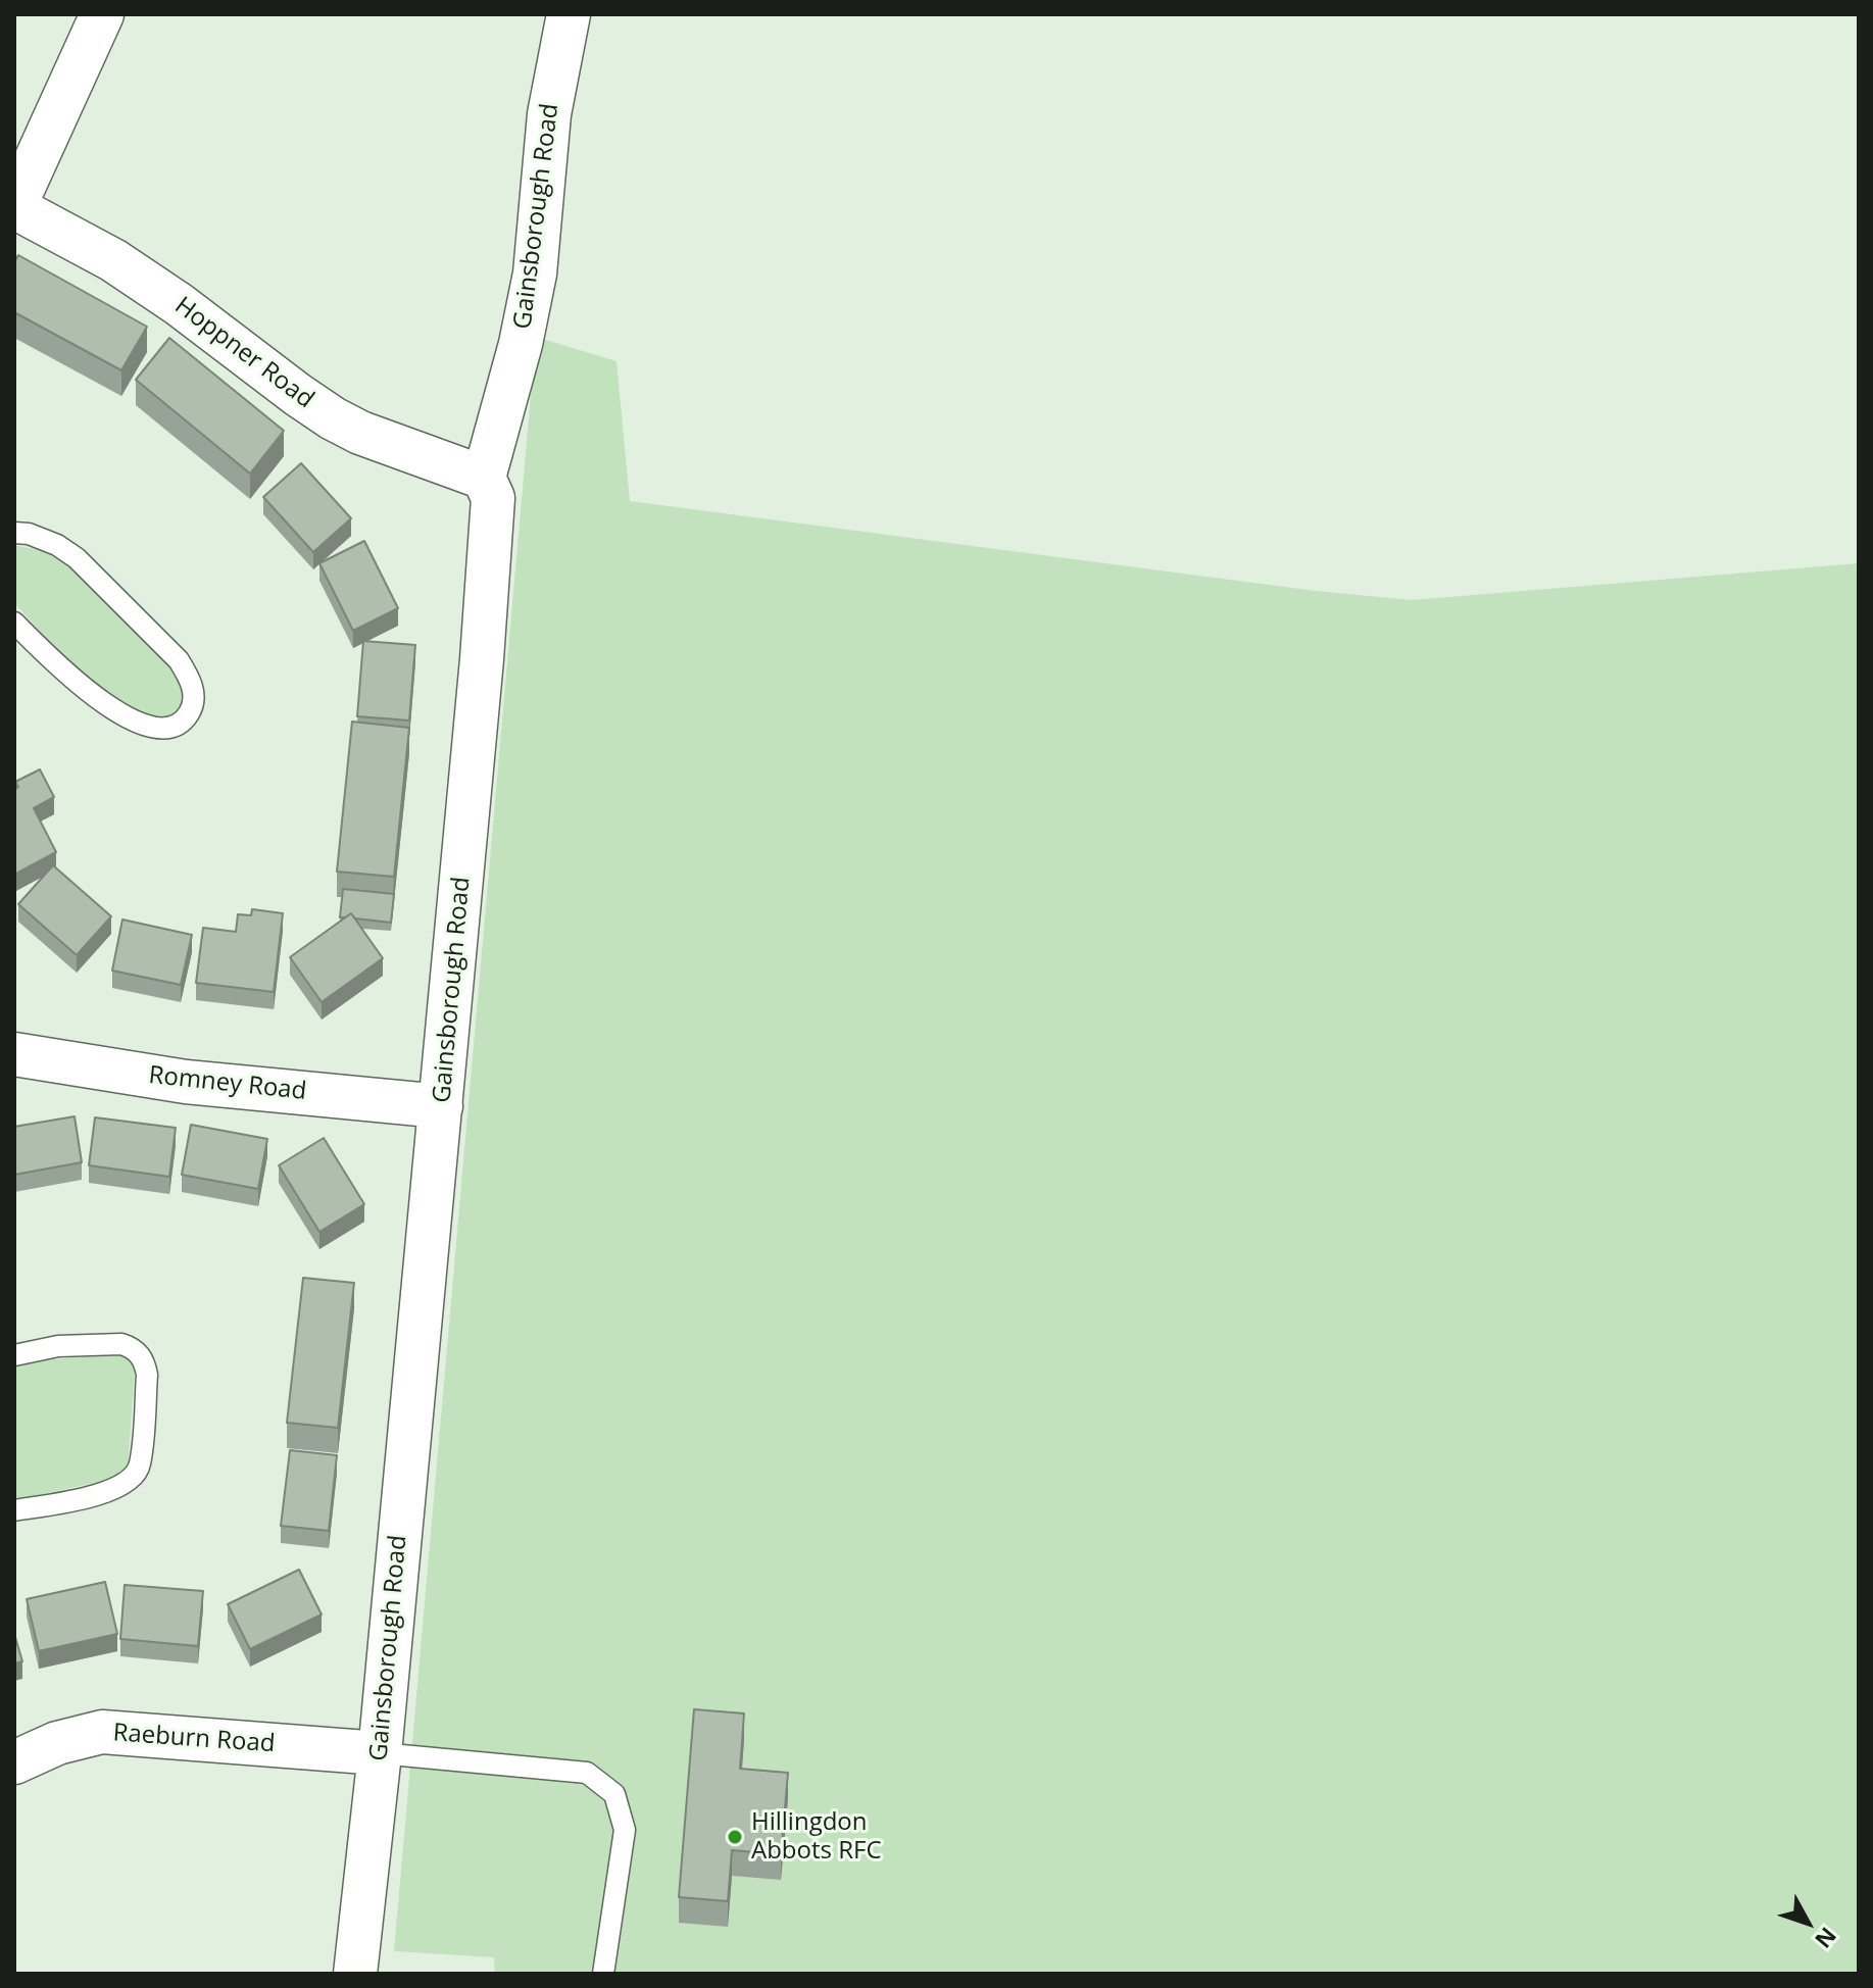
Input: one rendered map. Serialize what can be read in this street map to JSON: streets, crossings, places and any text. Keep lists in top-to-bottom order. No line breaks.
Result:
{"streets":{"street":["Gainsborough Road","Hoppner Road","Romney Road","Raeburn Road"]},"crossings":[["Gainsborough Road","Hoppner Road"],["Gainsborough Road","Romney Road"],["Gainsborough Road","Raeburn Road"]],"places":["Hillingdon Abbots RFC"],"north":"bottom right"}
